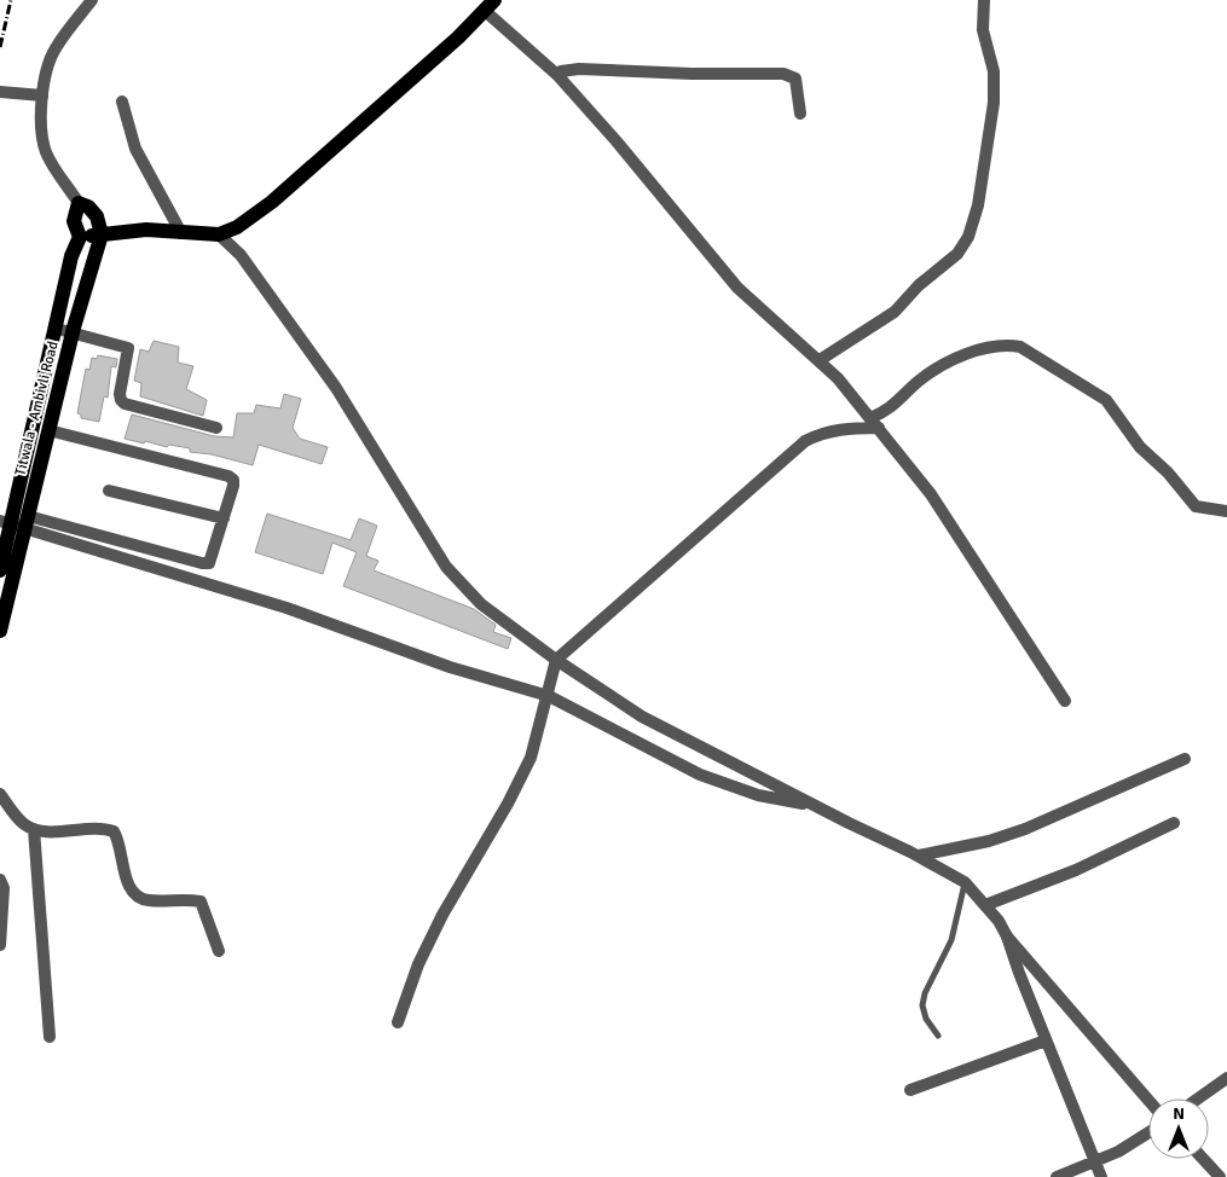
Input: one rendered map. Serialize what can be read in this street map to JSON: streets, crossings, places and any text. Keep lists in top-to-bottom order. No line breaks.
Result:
{"streets":{"main road":["Titwala - Ambivli Road"]},"north":"top"}
